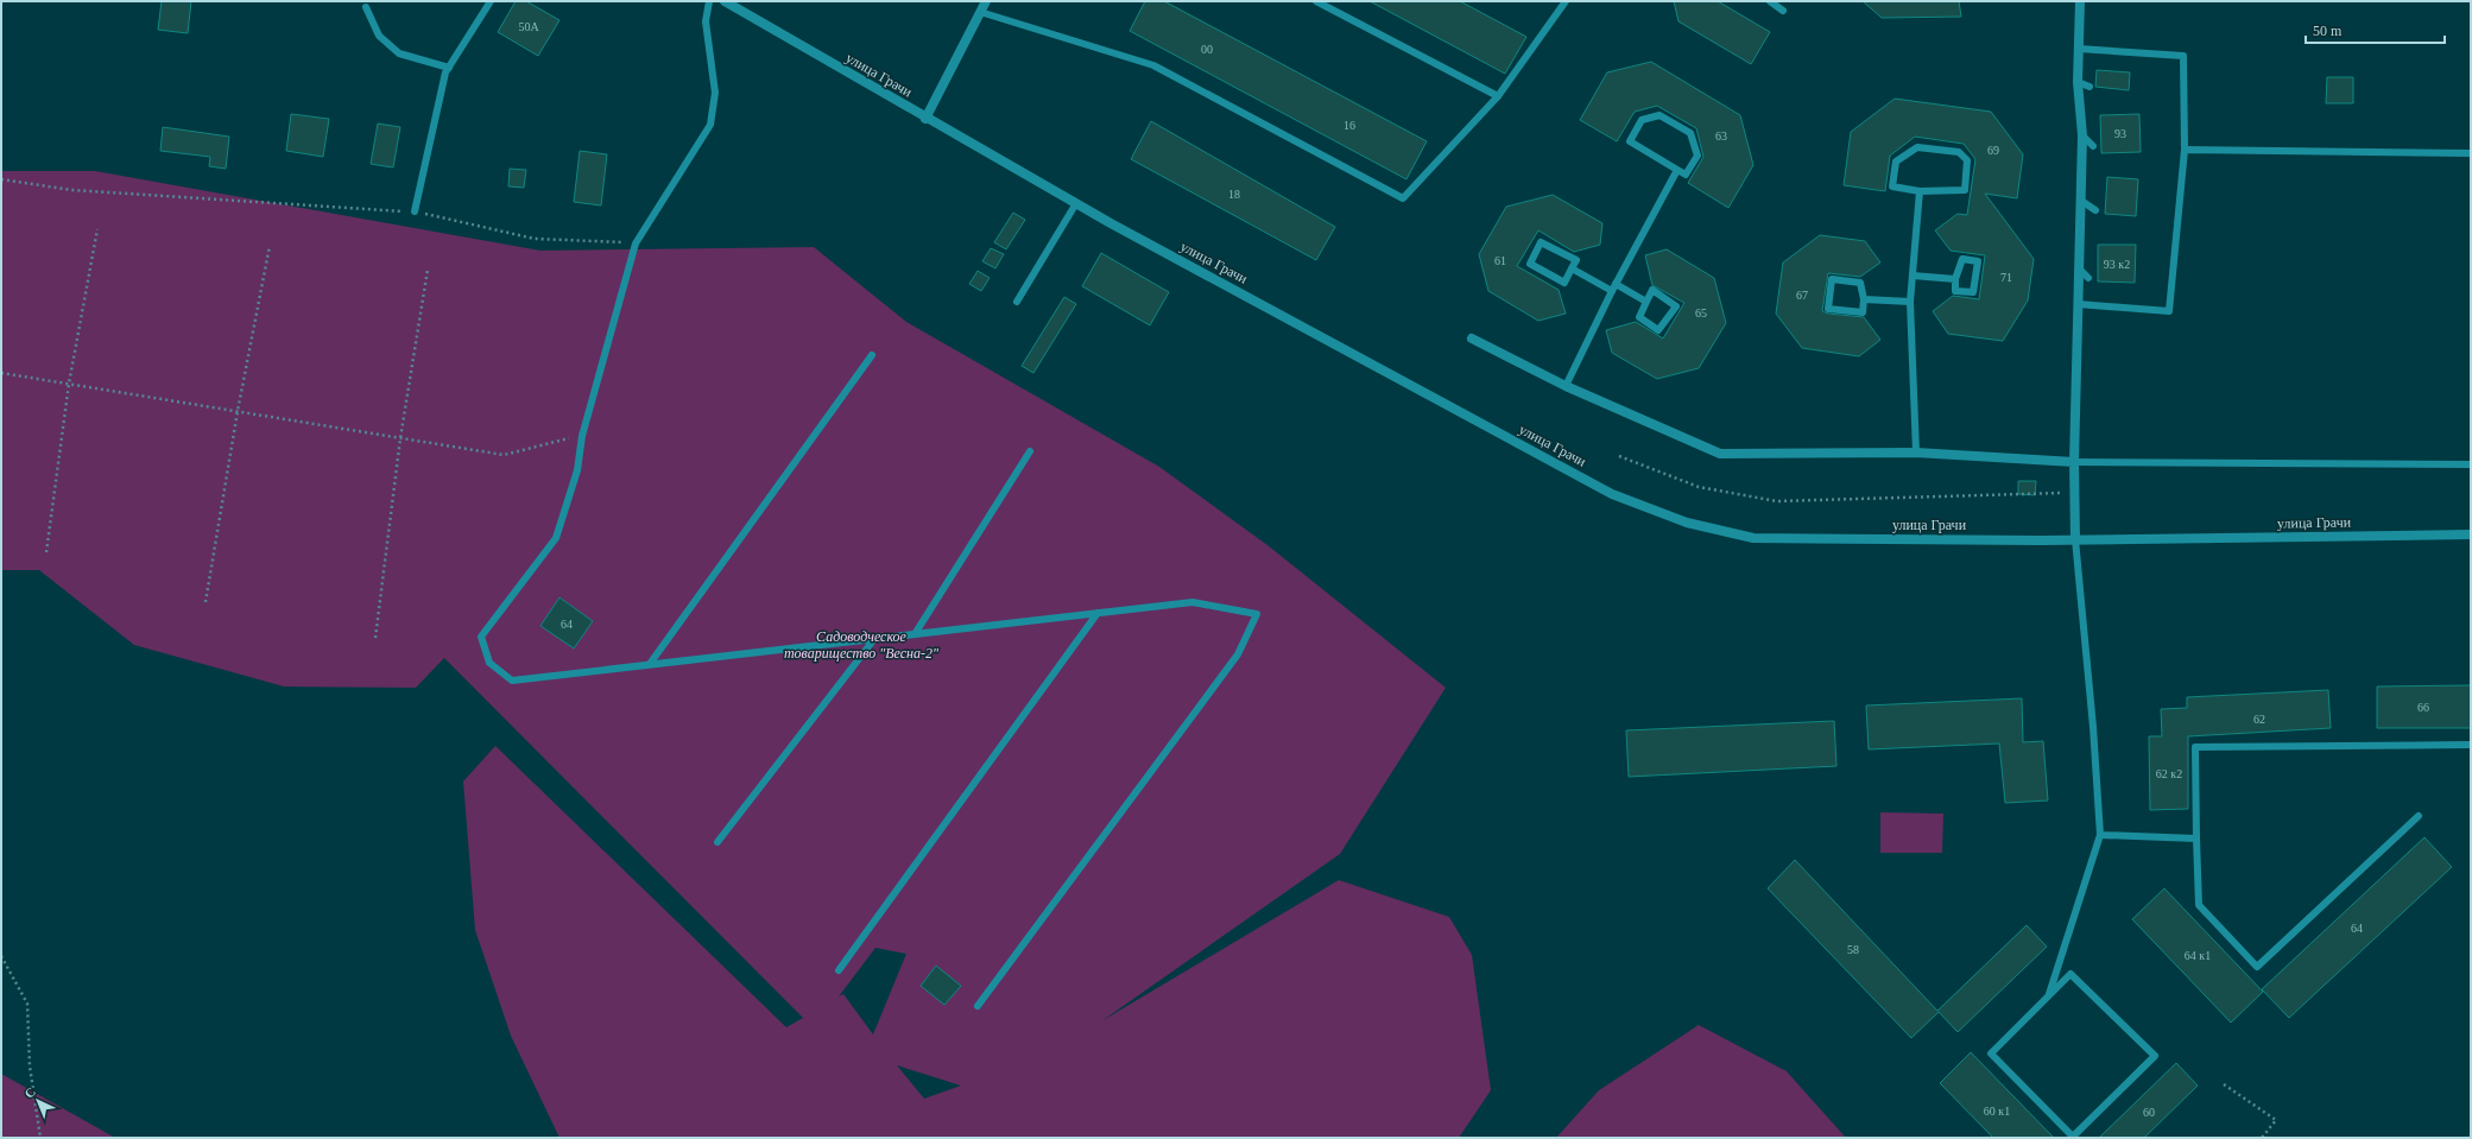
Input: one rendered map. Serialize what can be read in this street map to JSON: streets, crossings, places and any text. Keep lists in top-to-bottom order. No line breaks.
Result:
{"streets":{"street":["улица Грачи"]},"parks":["Садоводческое товарищество \"Весна-2\""],"house_numbers":["50А","00","16","93","63","69","18","61","93 к2","71","67","65","64","66","62","62 к2","64","58","64 к1","60 к1","60"],"scale_bar":"50 m","north":"top left"}
